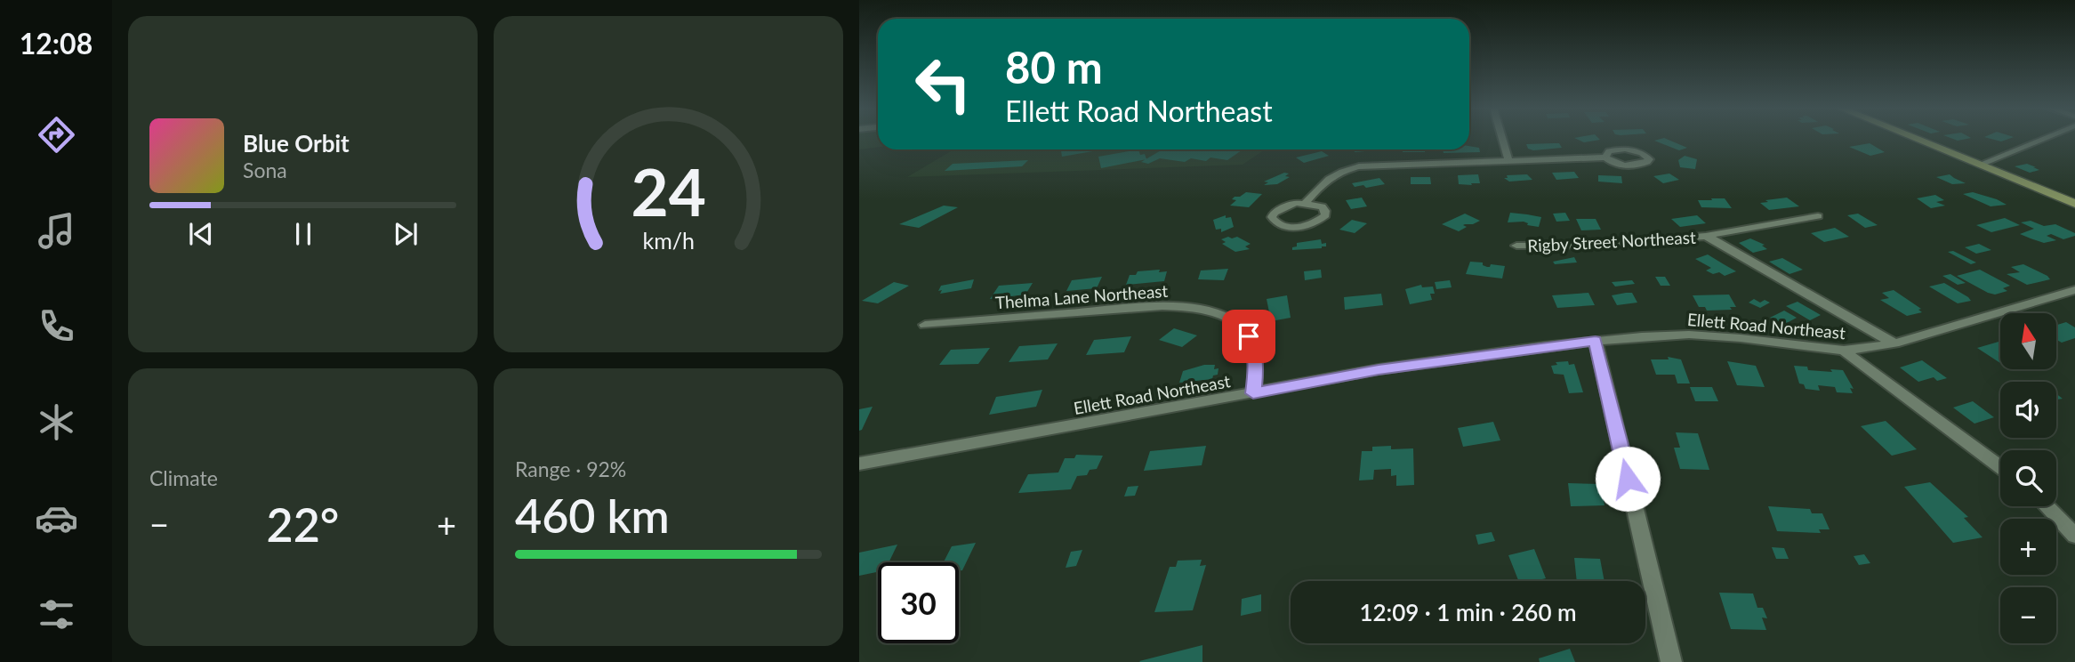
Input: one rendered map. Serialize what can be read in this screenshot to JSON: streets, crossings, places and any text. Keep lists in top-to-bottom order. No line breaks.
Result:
{"streets":{"street":["Rigby Street Northeast","Thelma Lane Northeast","Ellett Road Northeast"]},"crossings":[["Rigby Street Northeast","Ellett Road Northeast"],["Thelma Lane Northeast","Ellett Road Northeast"]],"north":"top","page":{"tabs":"12:08","turn":["80 m","Ellett Road Northeast"],"song":["Blue Orbit","Sona"],"map_buttons":["+","−"],"tile":["Climate",["Range · 92%","460 km"]],"heat":["−","22°","+"],"limit":"30","trip":"12:09 · 1 min · 260 m","gauge":["24","km/h"]}}
